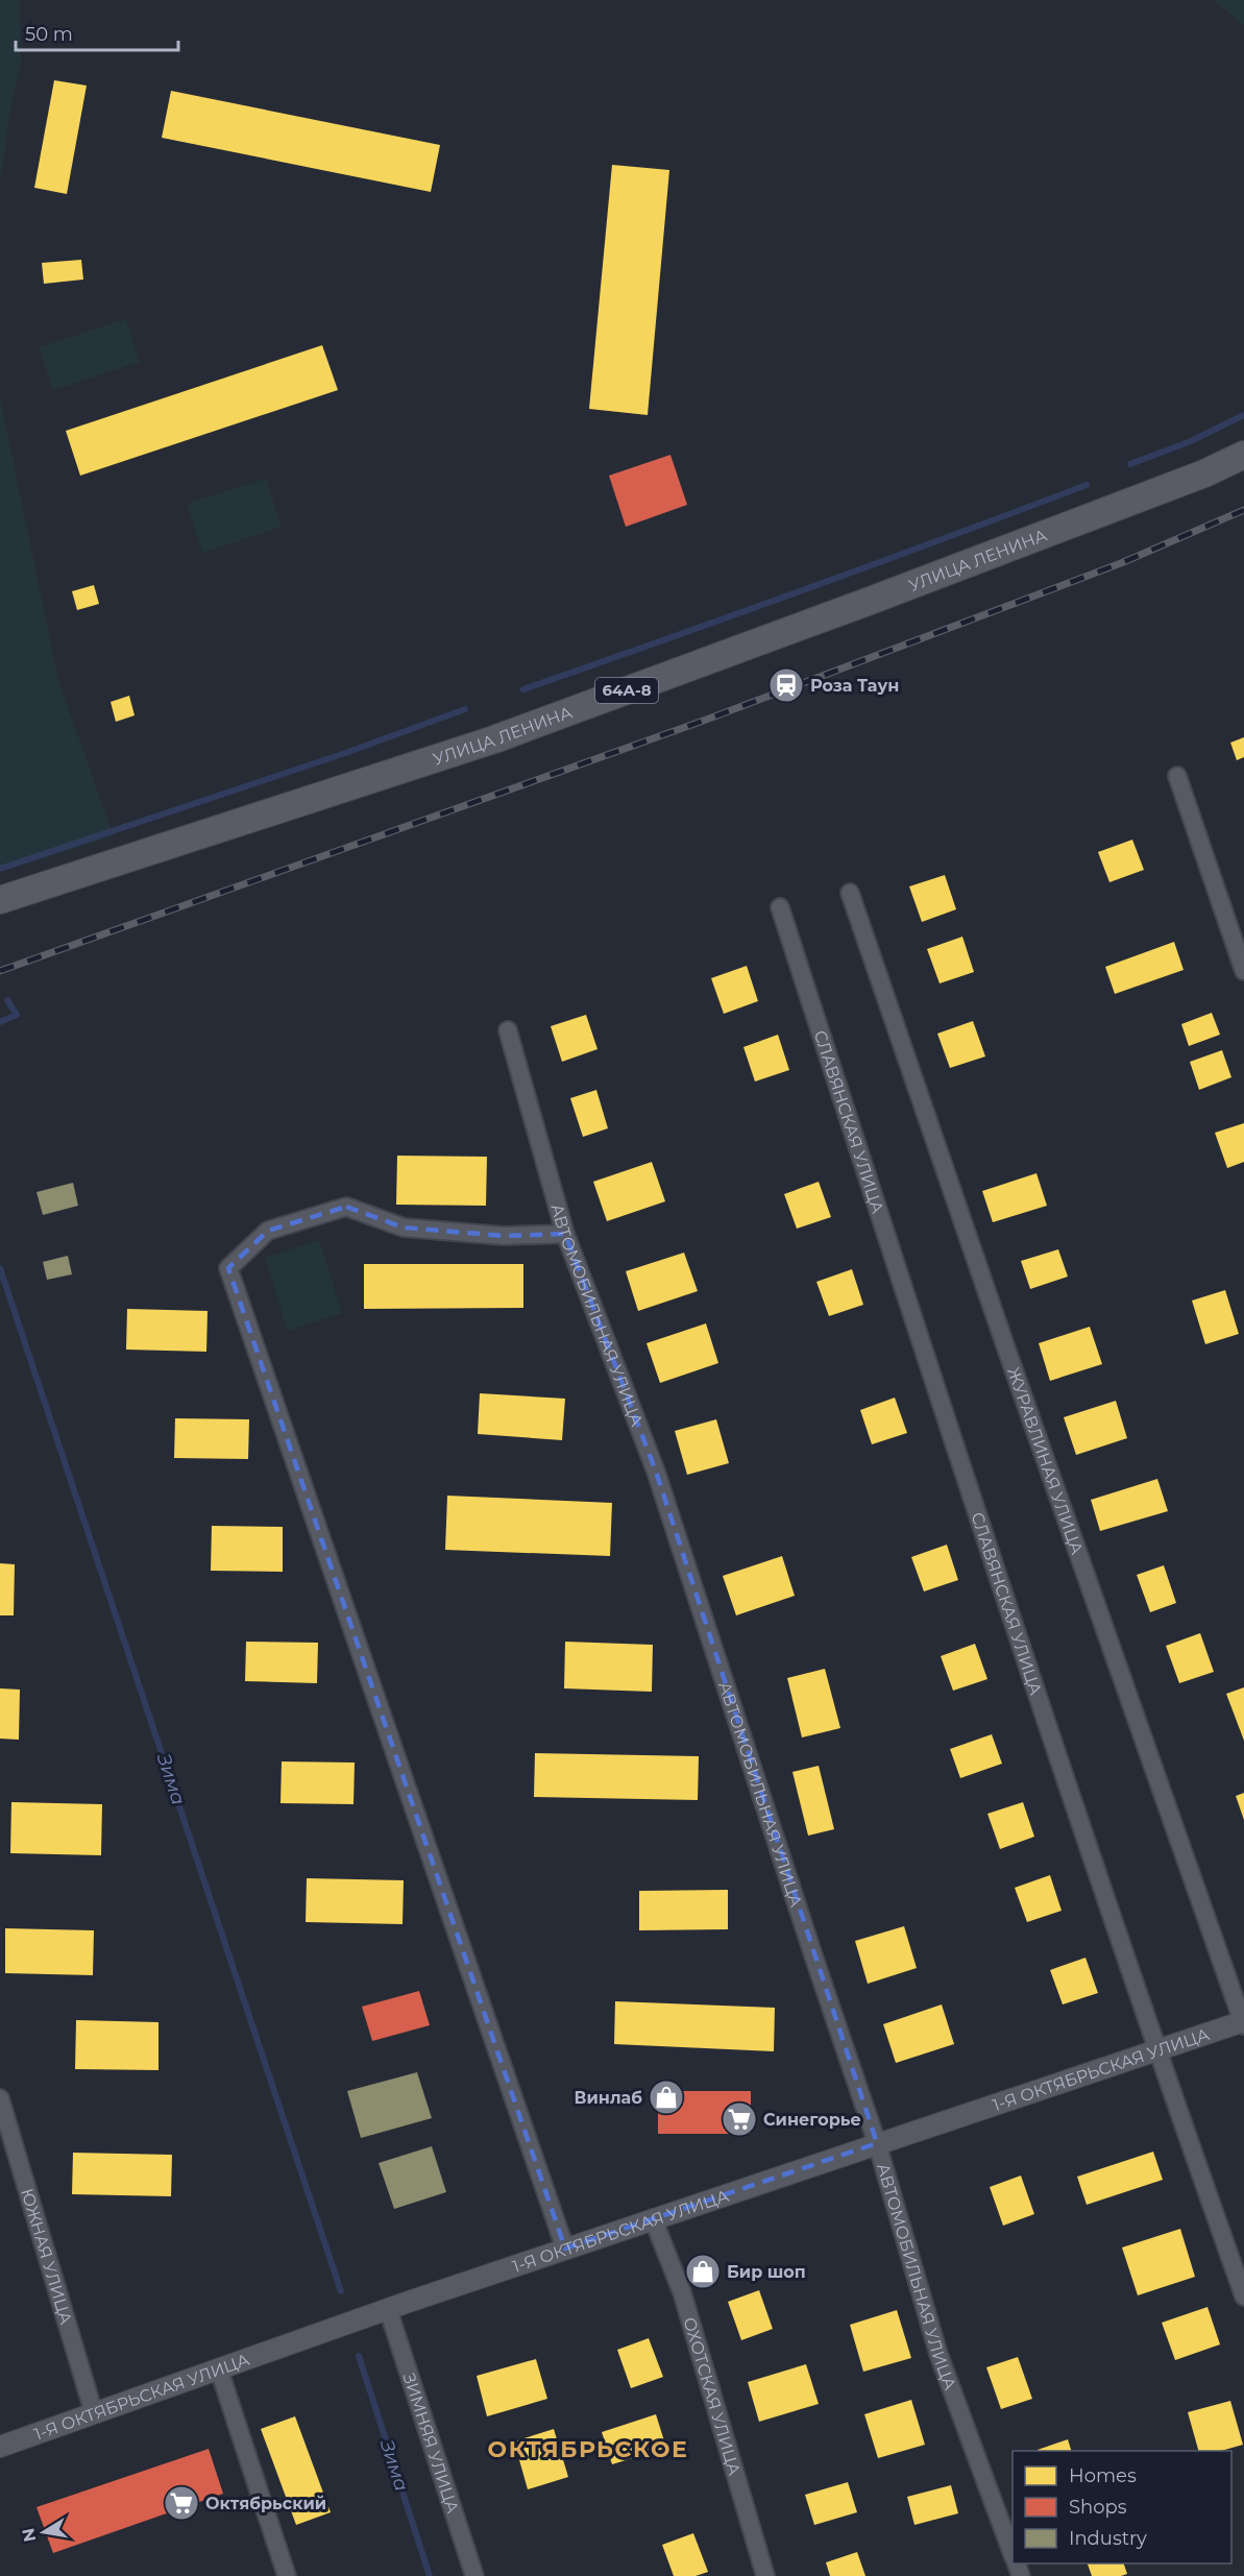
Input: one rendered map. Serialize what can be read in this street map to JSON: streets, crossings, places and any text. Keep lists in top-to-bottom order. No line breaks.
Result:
{"streets":{"main road":["УЛИЦА ЛЕНИНА","64А-8"],"street":["СЛАВЯНСКАЯ УЛИЦА","АВТОМОБИЛЬНАЯ УЛИЦА","ЖУРАВЛИНАЯ УЛИЦА","1-Я ОКТЯБРЬСКАЯ УЛИЦА","ЮЖНАЯ УЛИЦА","ОХОТСКАЯ УЛИЦА","ЗИМНЯЯ УЛИЦА"]},"crossings":[["СЛАВЯНСКАЯ УЛИЦА","1-Я ОКТЯБРЬСКАЯ УЛИЦА"],["АВТОМОБИЛЬНАЯ УЛИЦА","1-Я ОКТЯБРЬСКАЯ УЛИЦА"],["ЖУРАВЛИНАЯ УЛИЦА","1-Я ОКТЯБРЬСКАЯ УЛИЦА"],["1-Я ОКТЯБРЬСКАЯ УЛИЦА","ЮЖНАЯ УЛИЦА"],["1-Я ОКТЯБРЬСКАЯ УЛИЦА","ОХОТСКАЯ УЛИЦА"],["1-Я ОКТЯБРЬСКАЯ УЛИЦА","ЗИМНЯЯ УЛИЦА"]],"districts":["ОКТЯБРЬСКОЕ"],"water":["Зима"],"places":{"station":["Роза Таун"],"shop":["Винлаб","Бир шоп"],"supermarket":["Синегорье","Октябрьский"]},"legend":["Homes","Shops","Industry"],"scale_bar":"50 m","north":"left"}
